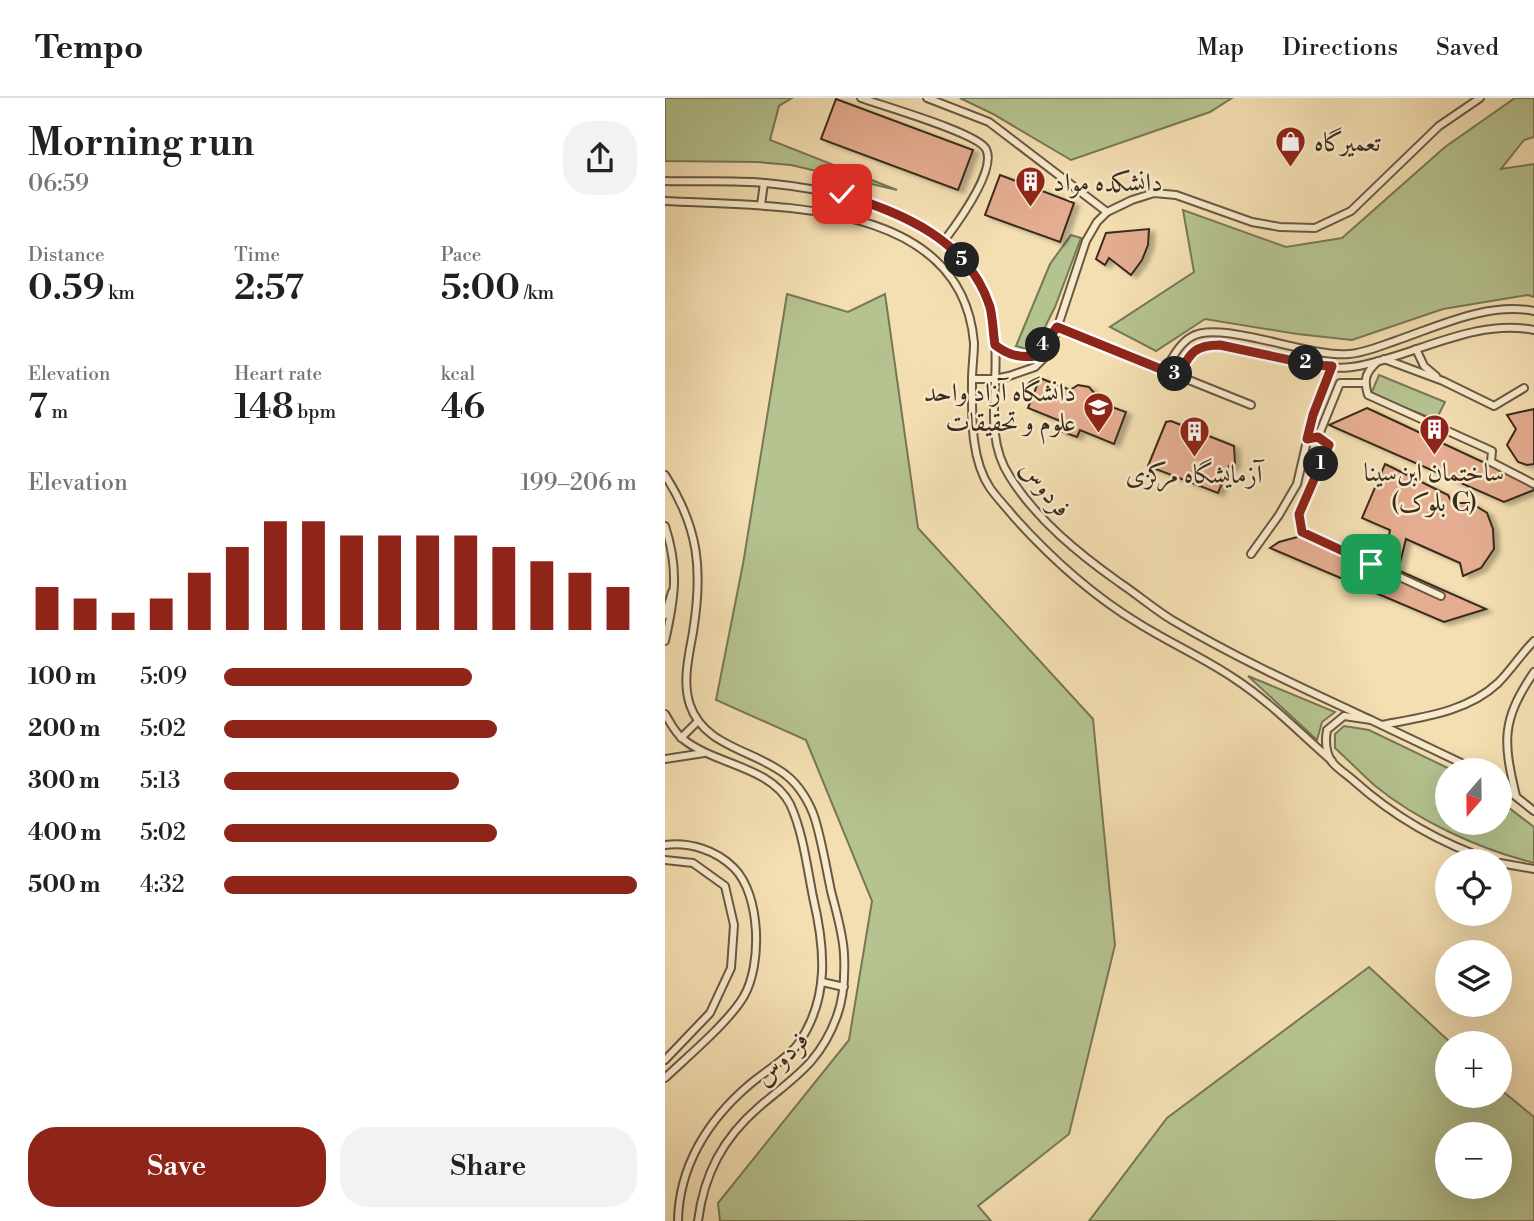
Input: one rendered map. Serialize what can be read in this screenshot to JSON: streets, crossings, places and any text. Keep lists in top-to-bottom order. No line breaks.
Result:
{"streets":{"lane":["فردوس"]},"places":{"shop":["تعمیرگاه"],"building":["دانشکده مواد","ساختمان ابن‌سینا (بلوک C)","آزمایشگاه مرکزی"],"school or university":["دانشگاه آزاد واحد علوم و تحقیقات"]},"north":"bottom","page":{"header":"Tempo","nav":["Map","Directions","Saved"],"heading":["Morning run","06:59"],"stats":[["Distance","0.59 km"],["Time","2:57"],["Pace","5:00 /km"],["Elevation","7 m"],["Heart rate","148 bpm"],["kcal","46"]],"pins":["5","4","2","3","1"],"chart":["Elevation","199–206 m"],"list":[{"name":"100 m","note":"5:09"},{"name":"200 m","note":"5:02"},{"name":"300 m","note":"5:13"},{"name":"400 m","note":"5:02"},{"name":"500 m","note":"4:32"}],"map_buttons":["+","−"],"buttons":["Save","Share"]}}
